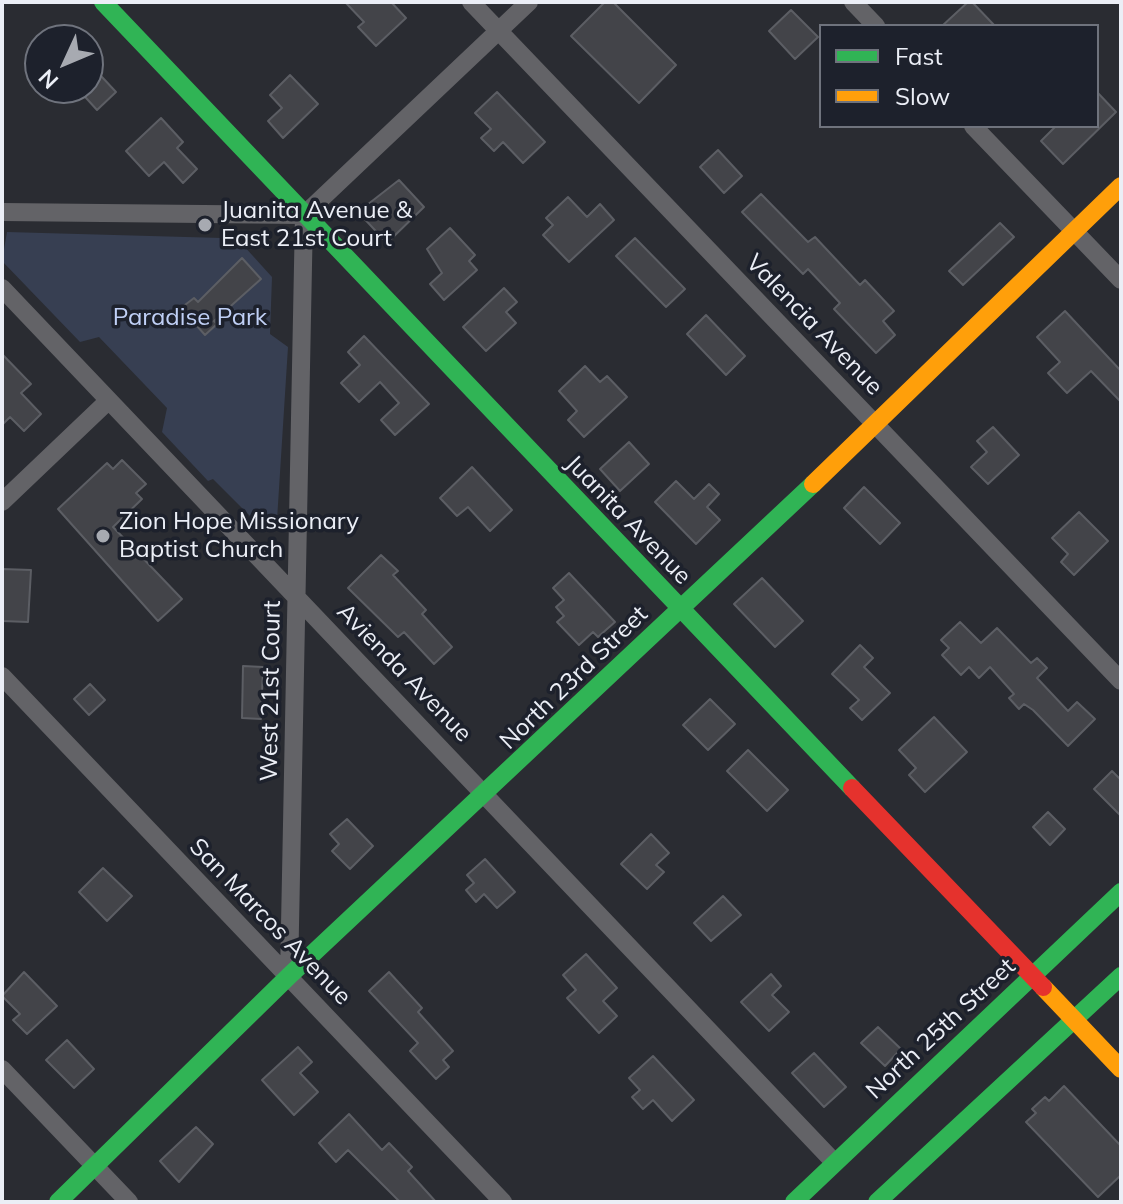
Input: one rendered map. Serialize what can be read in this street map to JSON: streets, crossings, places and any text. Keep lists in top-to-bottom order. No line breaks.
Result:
{"streets":{"street":["Valencia Avenue","Juanita Avenue","Avienda Avenue","North 23rd Street","West 21st Court","San Marcos Avenue","North 25th Street"]},"crossings":[["Valencia Avenue","North 23rd Street"],["Juanita Avenue","North 23rd Street"],["Juanita Avenue","West 21st Court"],["Juanita Avenue","North 25th Street"],["Avienda Avenue","North 23rd Street"],["Avienda Avenue","West 21st Court"],["Avienda Avenue","North 25th Street"],["North 23rd Street","West 21st Court"],["North 23rd Street","San Marcos Avenue"],["West 21st Court","San Marcos Avenue"]],"parks":["Paradise Park"],"places":["Juanita Avenue & East 21st Court","Zion Hope Missionary Baptist Church"],"legend":["Fast","Slow"],"north":"bottom left"}
